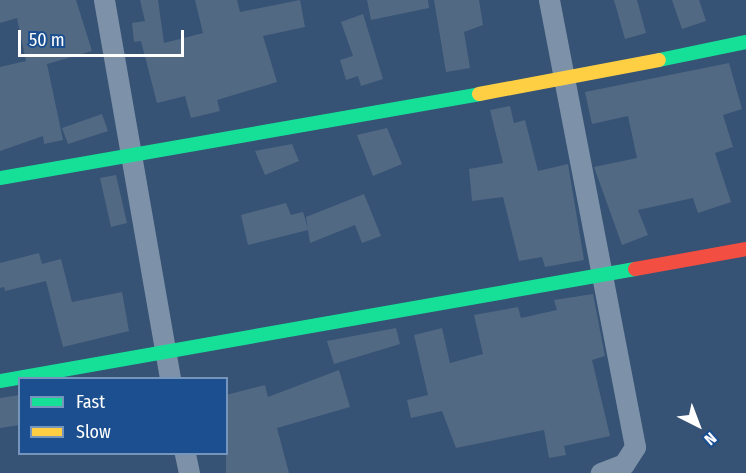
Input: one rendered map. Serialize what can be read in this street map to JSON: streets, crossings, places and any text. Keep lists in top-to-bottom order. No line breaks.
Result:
{"legend":["Fast","Slow"],"scale_bar":"50 m","north":"bottom right"}
